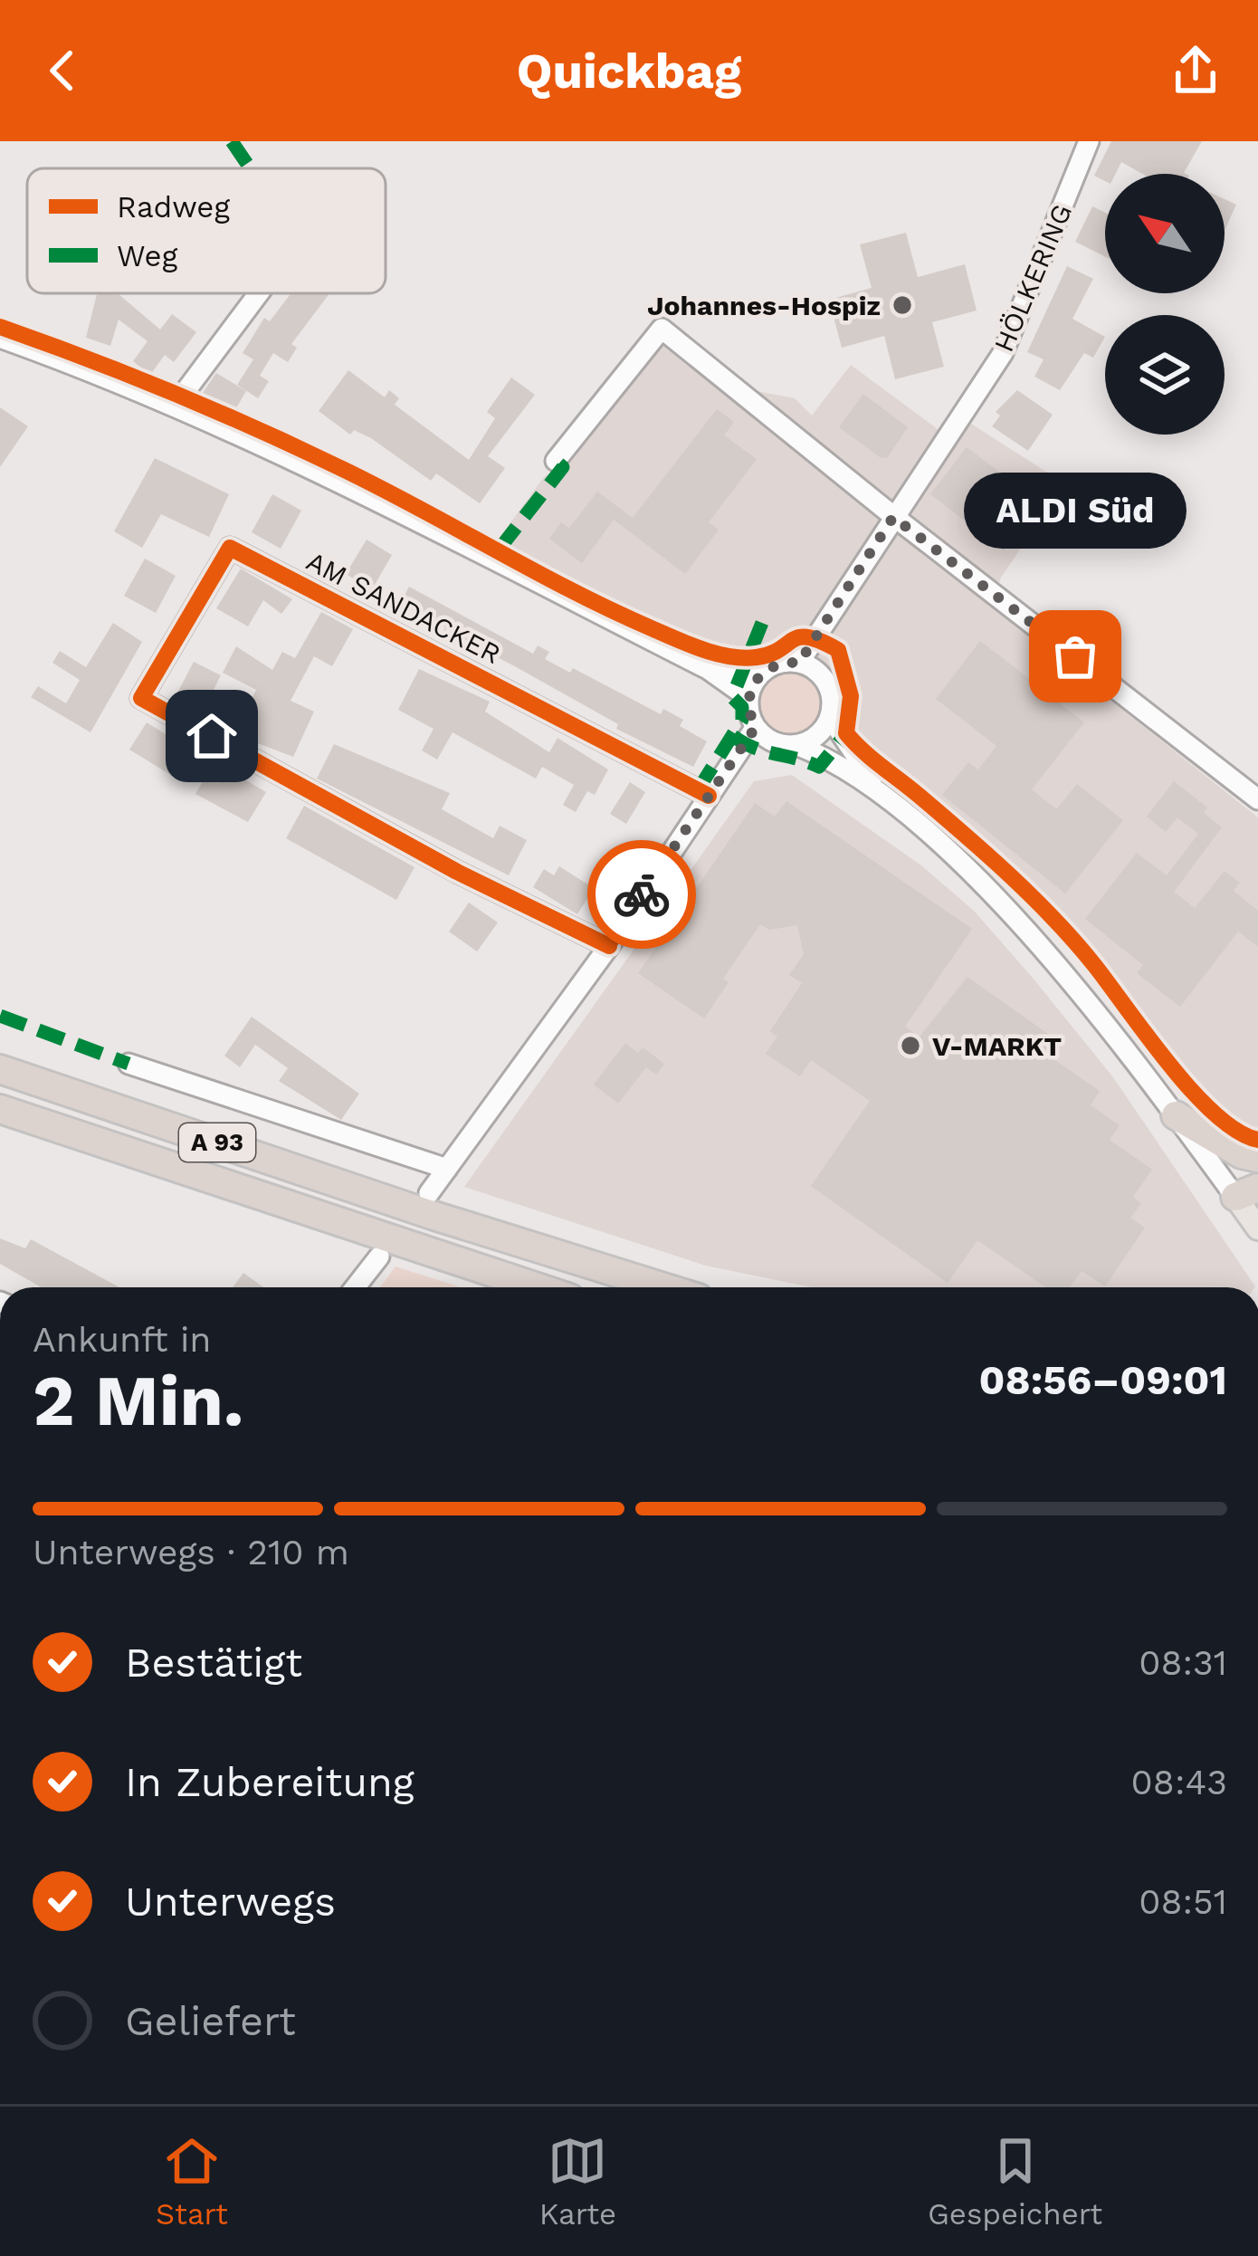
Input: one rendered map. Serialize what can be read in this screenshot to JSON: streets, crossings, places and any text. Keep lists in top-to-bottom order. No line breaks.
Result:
{"streets":{"highway":["A 93"],"street":["HÖLKERING","AM SANDACKER"]},"places":["Johannes-Hospiz","ALDI Süd","V-MARKT"],"legend":["Radweg","Weg"],"north":"top left","page":{"header":"Quickbag","bubble":"ALDI Süd","heading":["2 Min.","Ankunft in","08:56–09:01"],"bar":"Unterwegs · 210 m","list":[["Bestätigt","08:31"],["In Zubereitung","08:43"],["Unterwegs","08:51"],"Geliefert"],"tabs":["Start","Karte","Gespeichert"]}}
